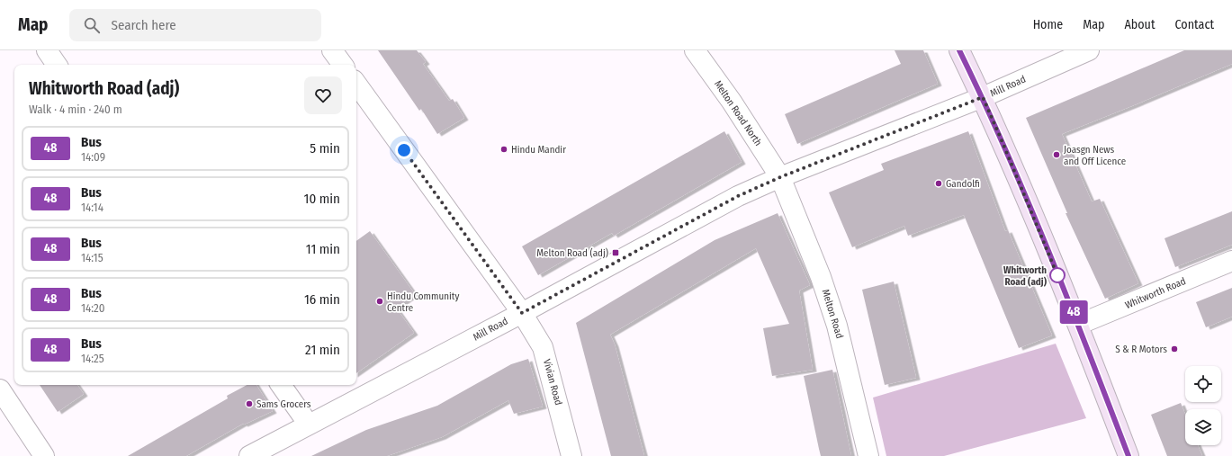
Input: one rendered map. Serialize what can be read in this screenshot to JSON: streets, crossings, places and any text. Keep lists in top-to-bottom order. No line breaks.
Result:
{"streets":{"street":["Mill Road","Melton Road North","Whitworth Road","Melton Road","Vivian Road"]},"crossings":[["Mill Road","Melton Road North"],["Mill Road","Melton Road"],["Mill Road","Vivian Road"],["Melton Road North","Melton Road"]],"places":{"other":["Hindu Mandir","Joasgn News and Off Licence","Gandolfi","Whitworth Road (adj)","Hindu Community Centre","S & R Motors","Sams Grocers"],"transit":["Melton Road (adj)"]},"lines":["bus line 48"],"page":{"header":"Map","search":"Search here","nav":["Home","Map","About","Contact"],"on_map":"48","heading":["Whitworth Road (adj)","Walk · 4 min · 240 m"],"list":[{"mark":"48","name":"Bus","note":"14:09","value":"5 min"},{"mark":"48","name":"Bus","note":"14:14","value":"10 min"},{"mark":"48","name":"Bus","note":"14:15","value":"11 min"},{"mark":"48","name":"Bus","note":"14:20","value":"16 min"},{"mark":"48","name":"Bus","note":"14:25","value":"21 min"}]}}
